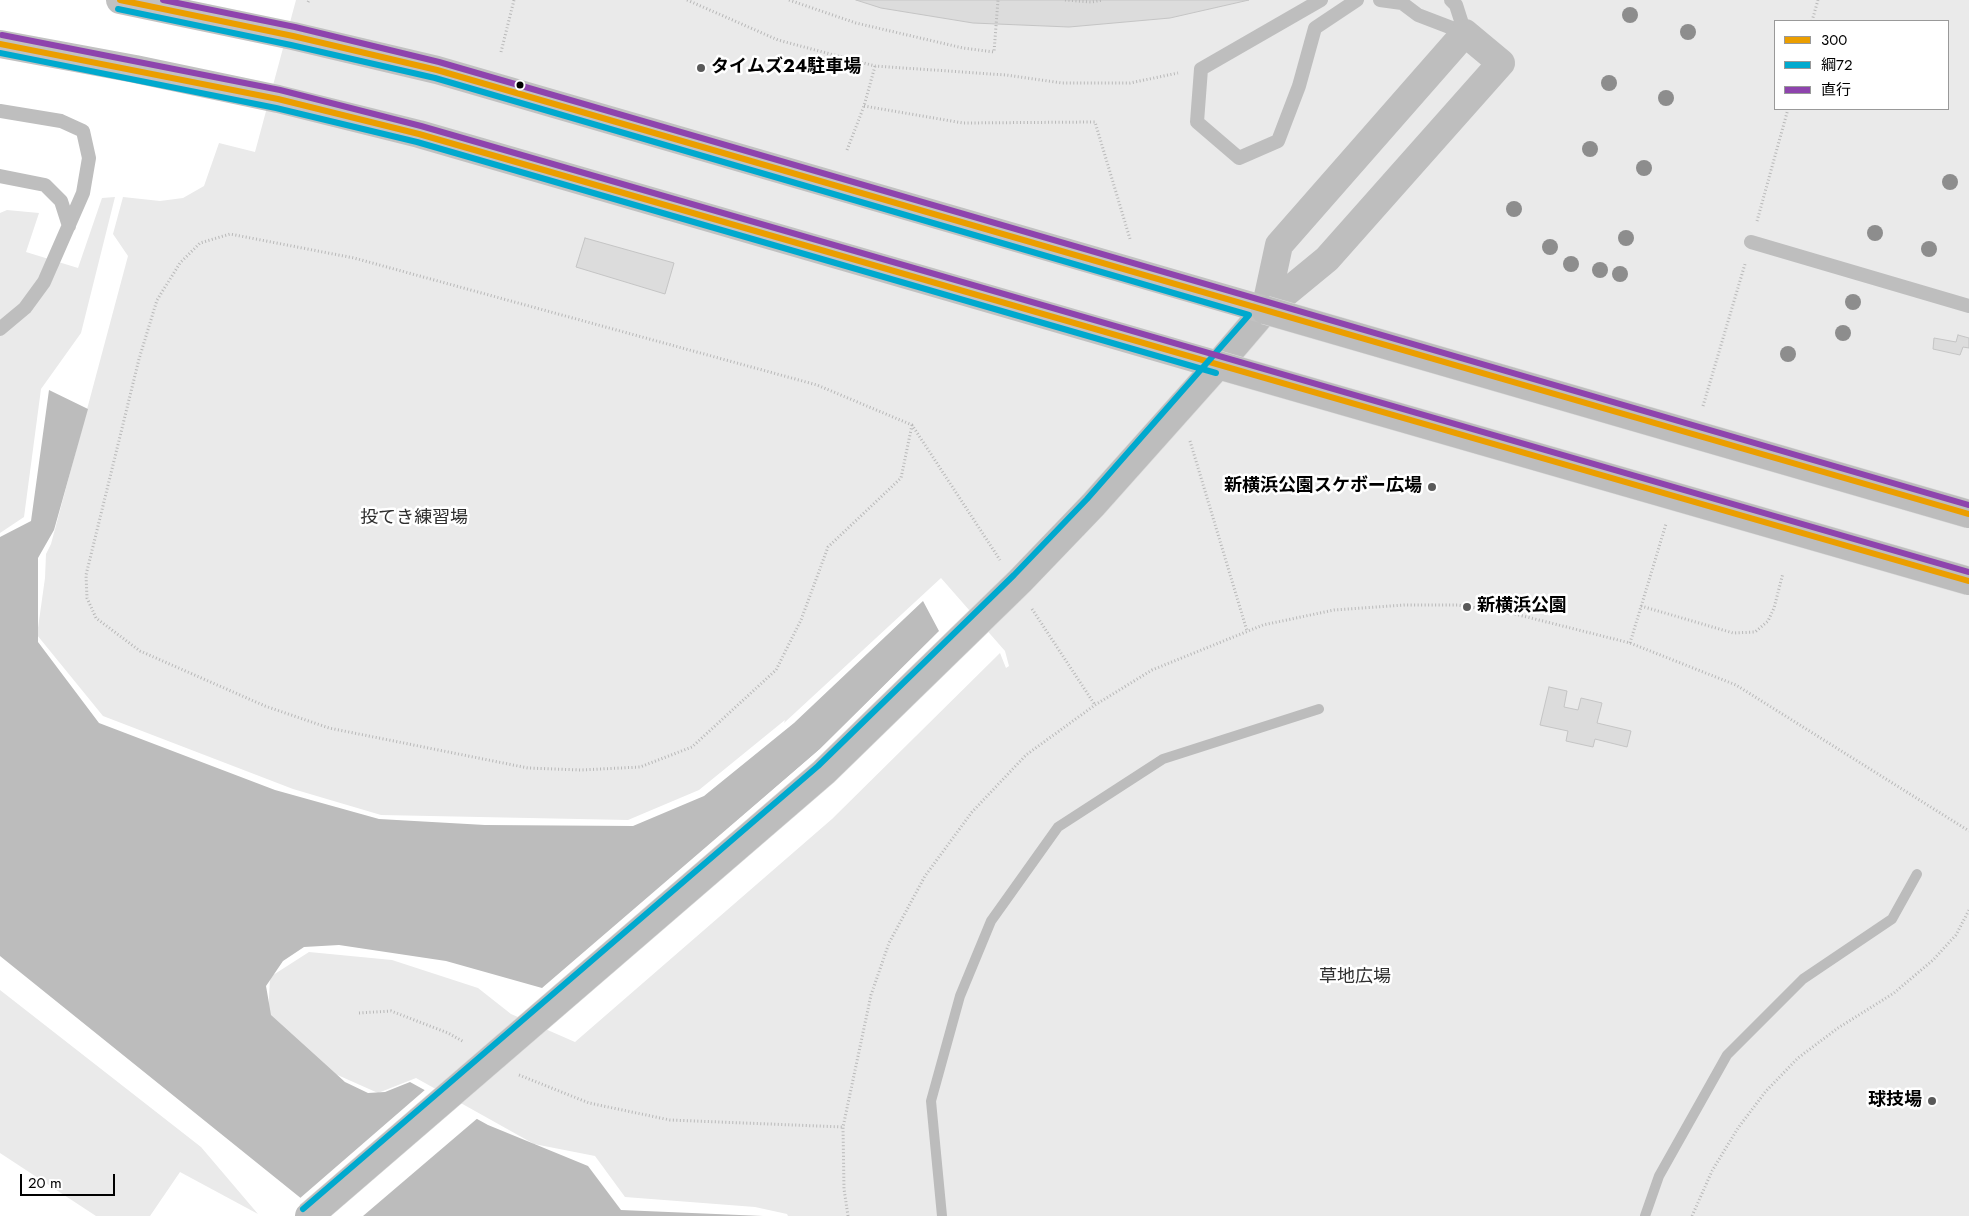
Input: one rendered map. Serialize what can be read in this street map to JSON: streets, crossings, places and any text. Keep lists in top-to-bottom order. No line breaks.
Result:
{"parks":["投てき練習場","草地広場"],"places":["タイムズ24駐車場","新横浜公園スケボー広場","新横浜公園","球技場"],"lines":["transit line 300","transit line 直行","transit line 綱72"],"legend":["300","綱72","直行"],"scale_bar":"20 m"}
